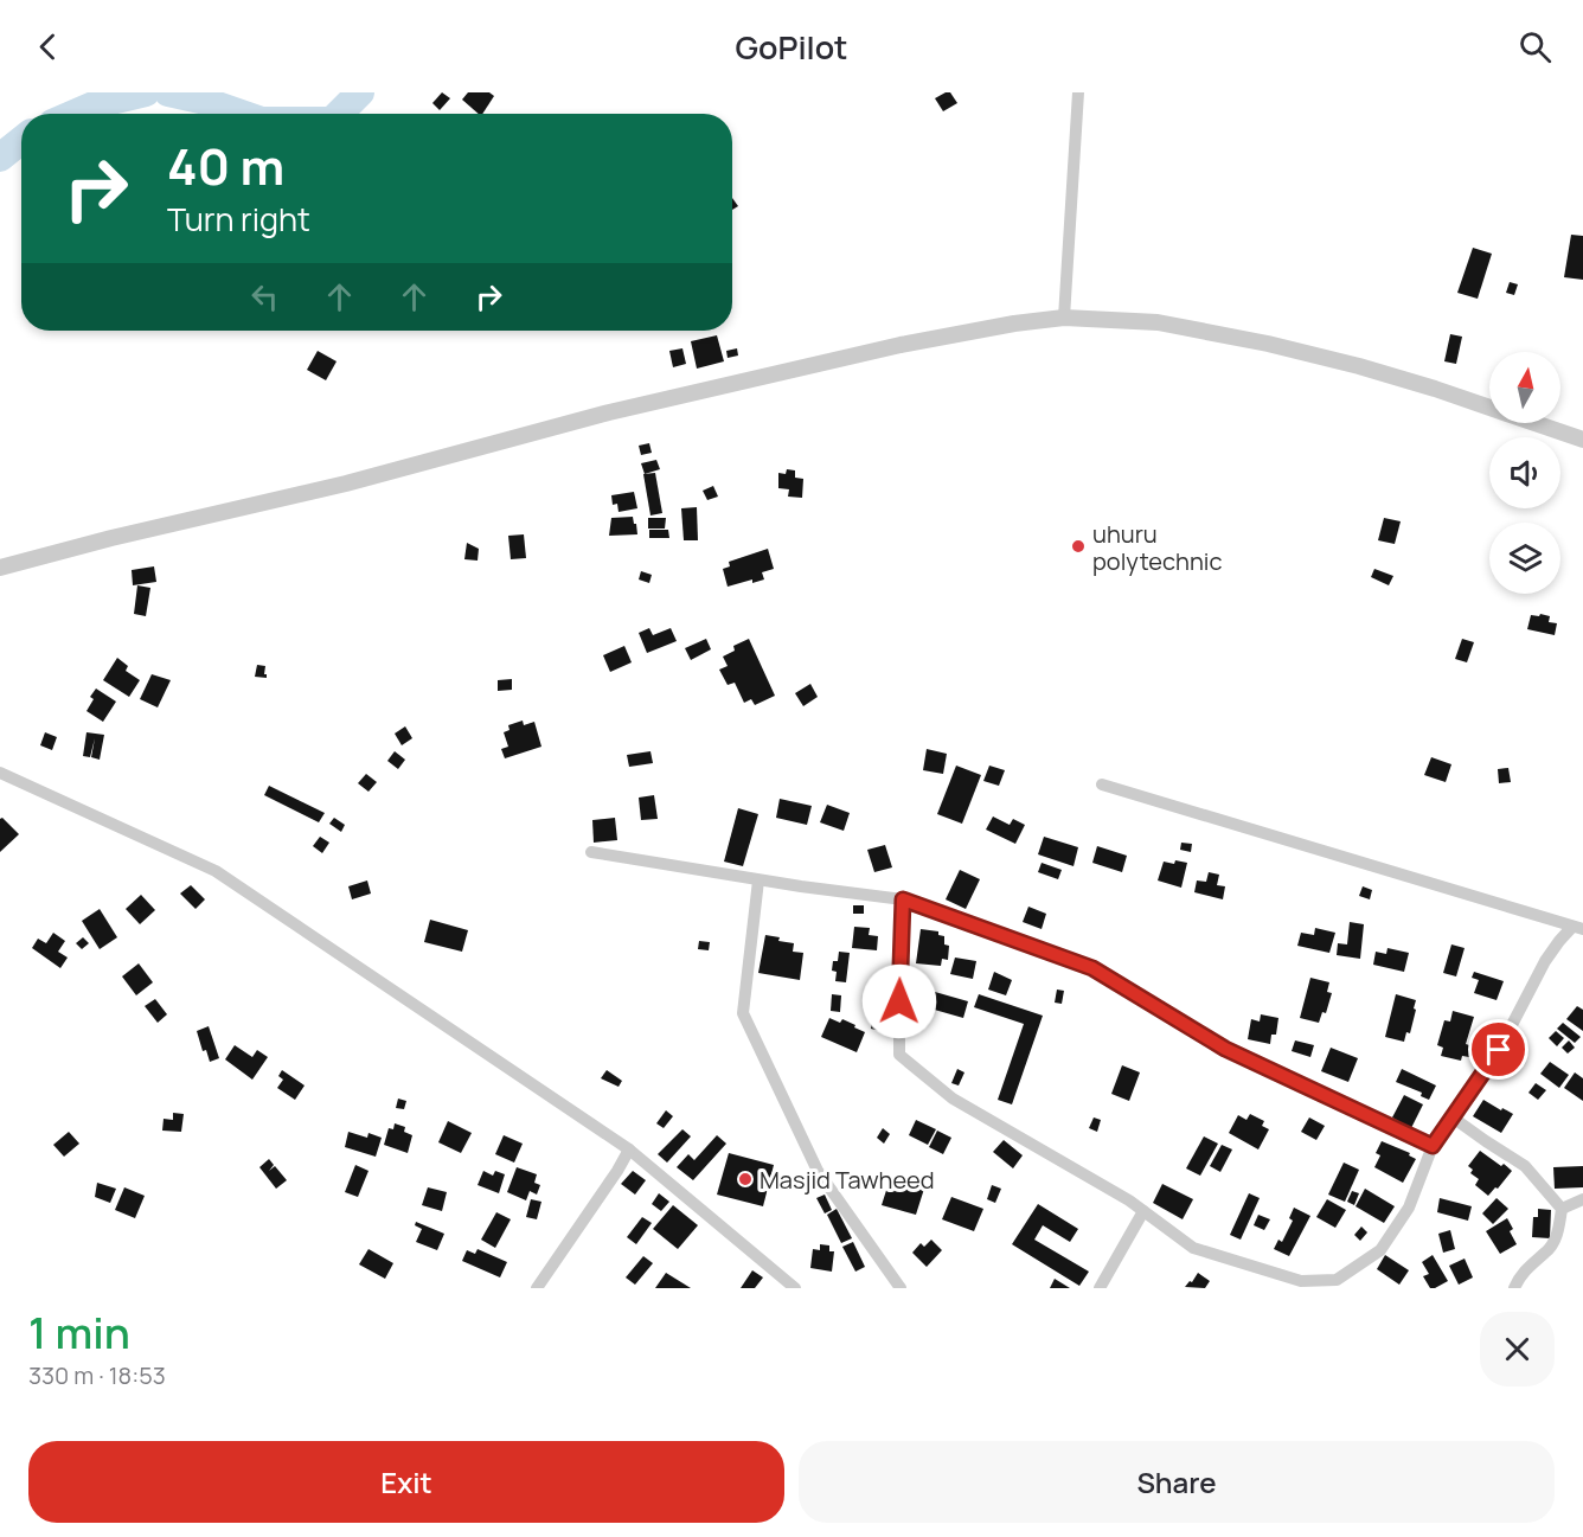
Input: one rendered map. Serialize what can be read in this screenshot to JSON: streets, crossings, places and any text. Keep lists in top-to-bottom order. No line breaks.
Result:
{"places":["uhuru polytechnic","Masjid Tawheed"],"north":"top","page":{"header":"GoPilot","turn":["40 m","Turn right"],"heading":["1 min","330 m · 18:53"],"buttons":["Exit","Share"]}}
